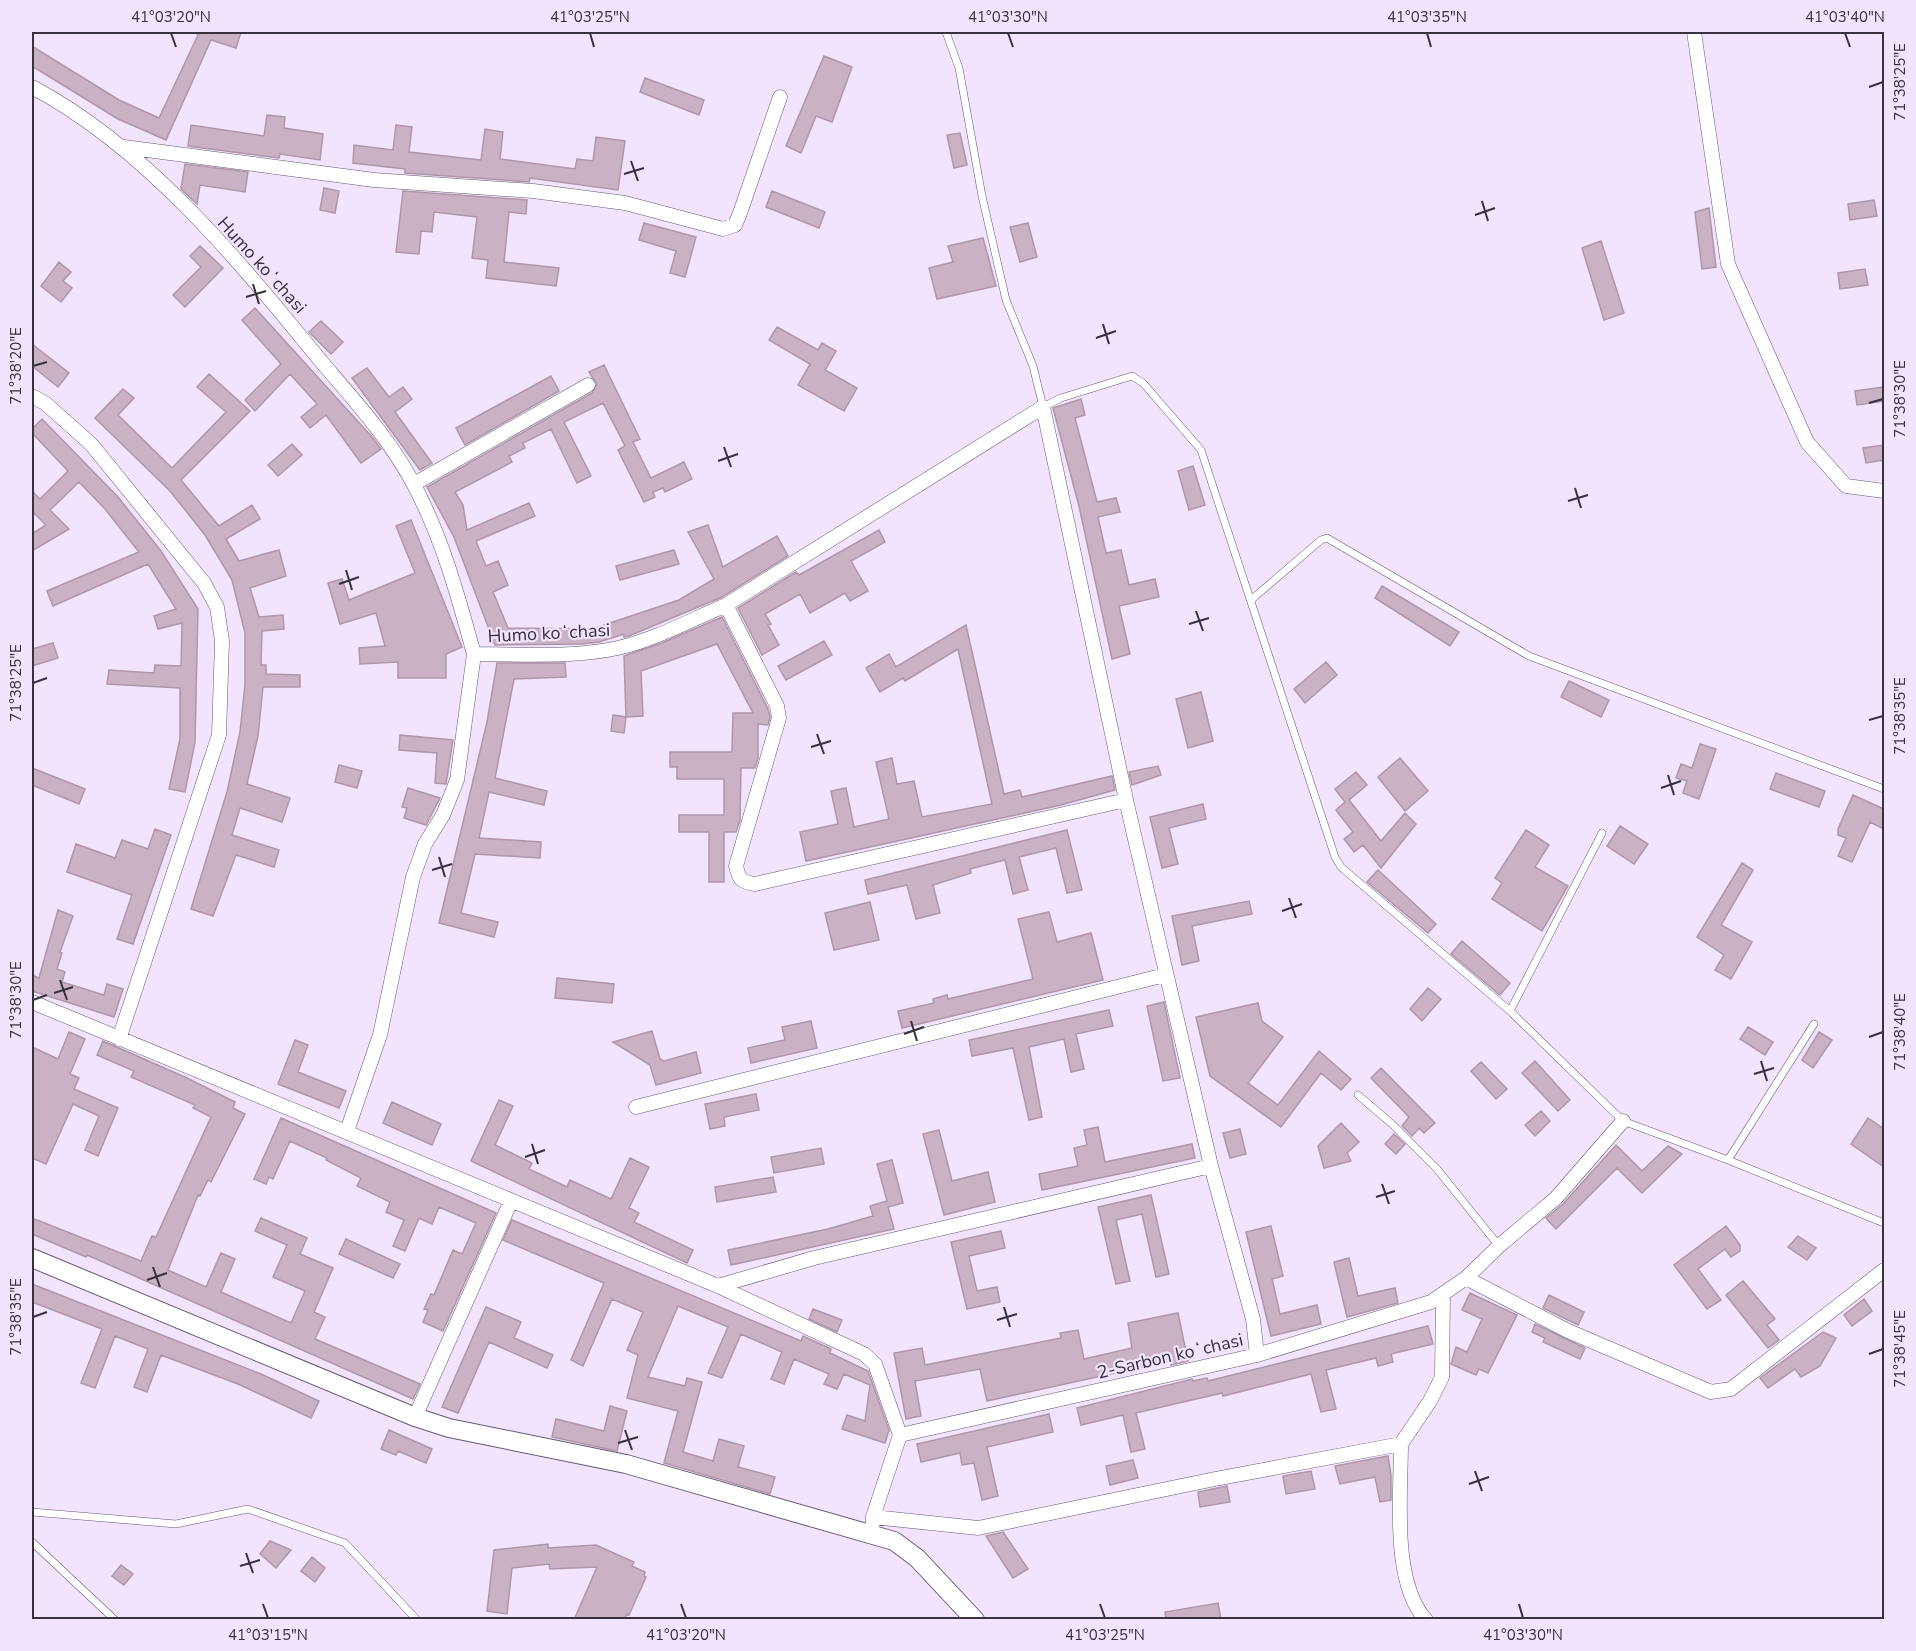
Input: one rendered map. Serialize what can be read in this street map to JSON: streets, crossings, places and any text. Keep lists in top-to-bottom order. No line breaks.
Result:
{"streets":{"street":["Humo koʻchasi","2-Sarbon koʻchasi"]},"coordinates":["41°03'20\"N","41°03'25\"N","41°03'30\"N","41°03'35\"N","41°03'40\"N","71°38'25\"E","71°38'20\"E","71°38'30\"E","71°38'35\"E","71°38'40\"E","71°38'45\"E","41°03'15\"N"]}
